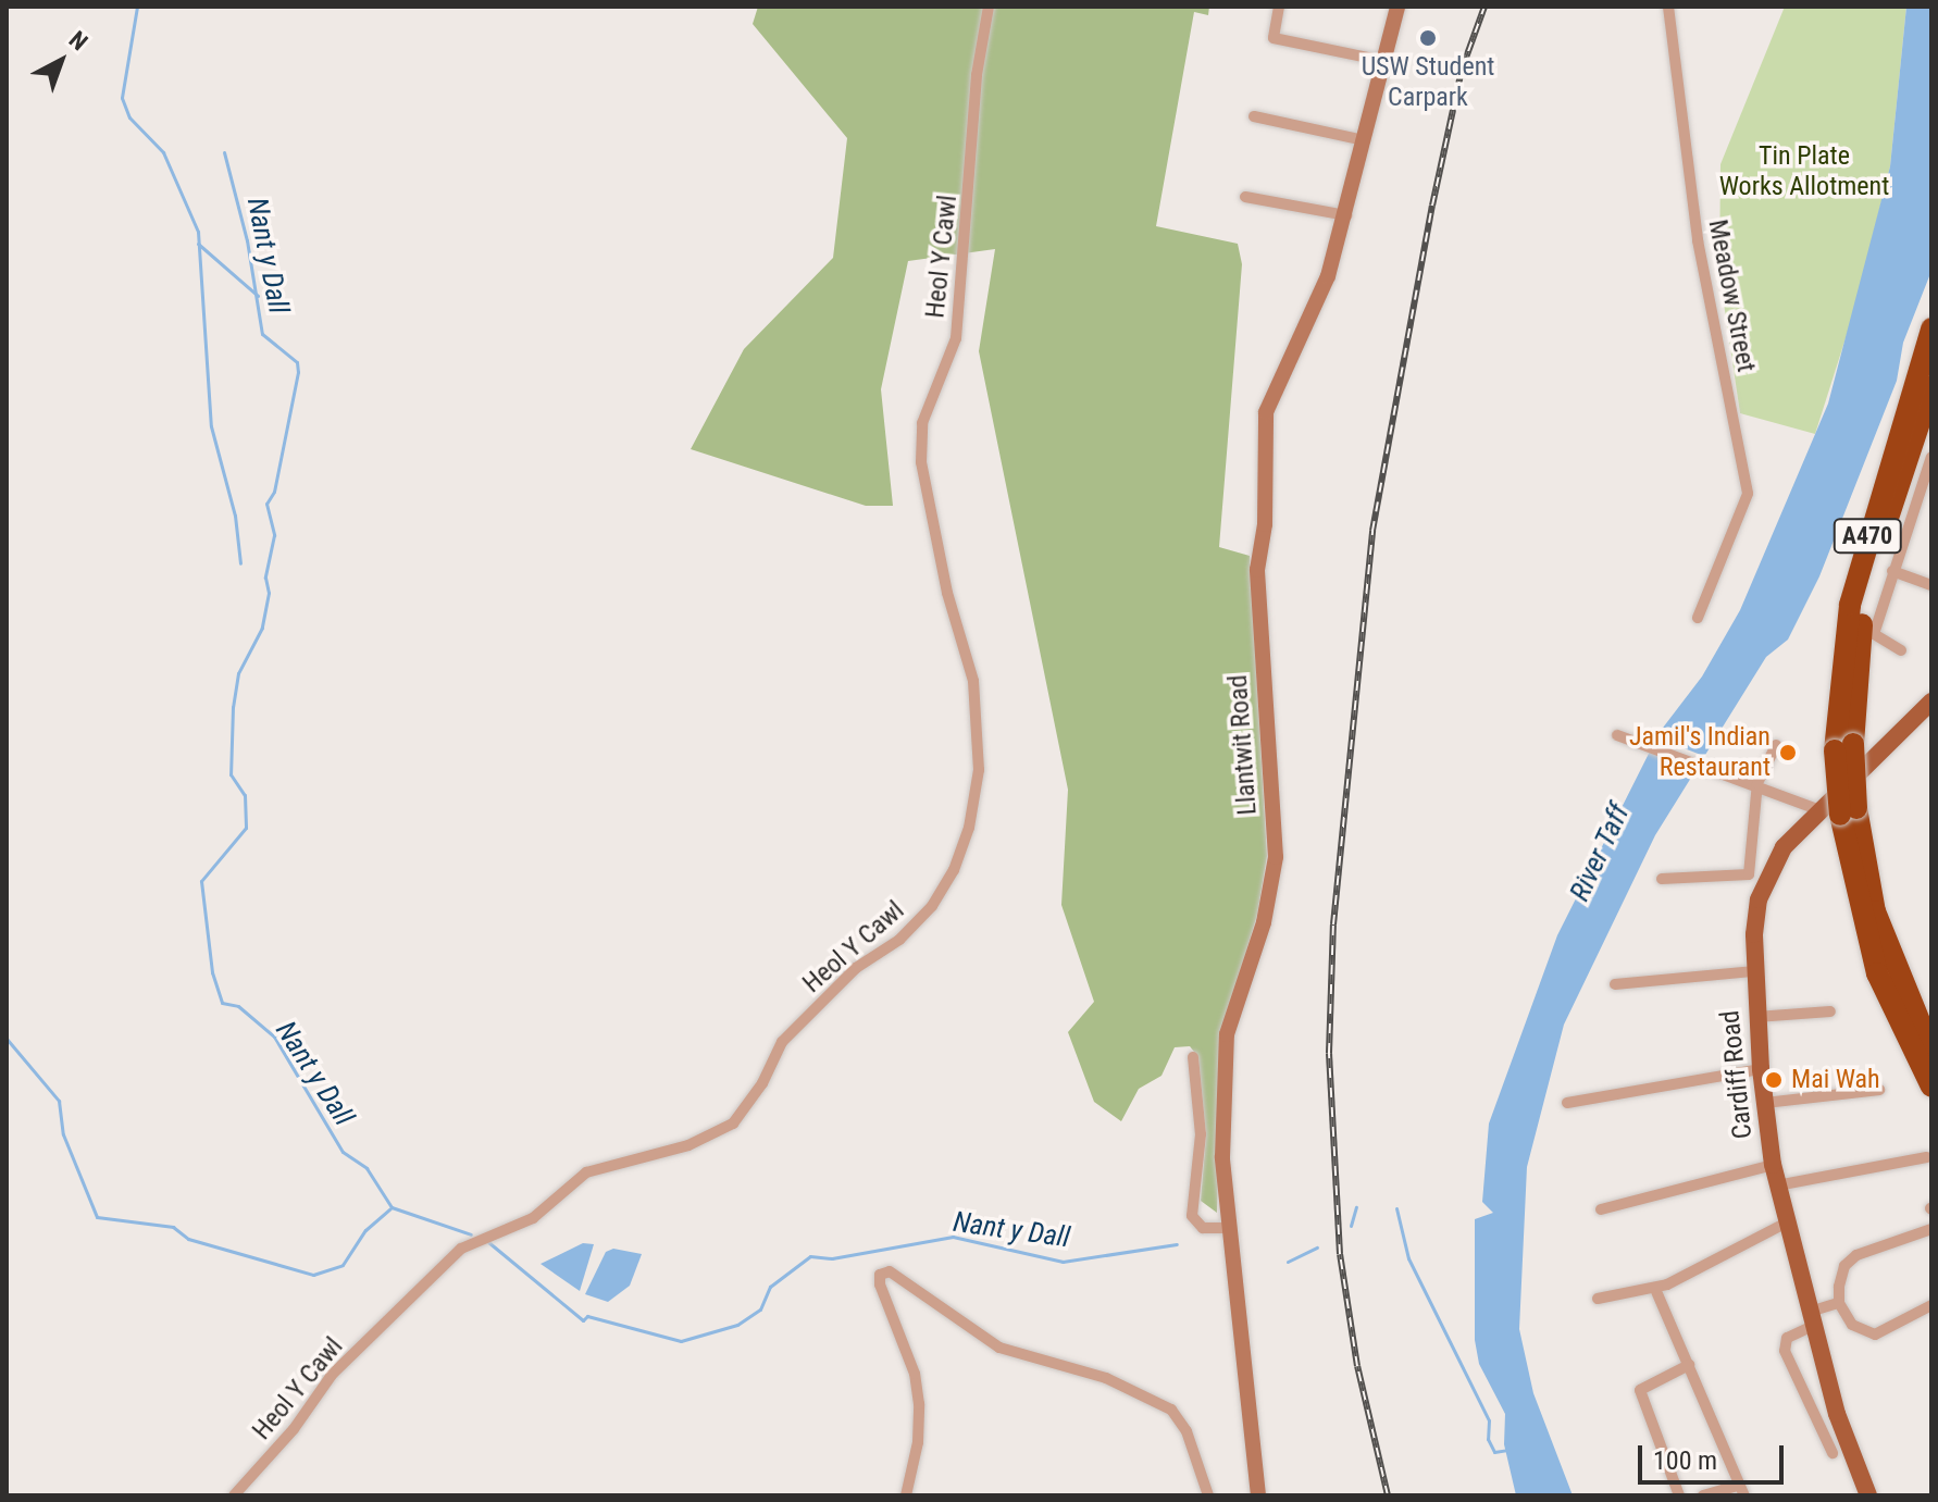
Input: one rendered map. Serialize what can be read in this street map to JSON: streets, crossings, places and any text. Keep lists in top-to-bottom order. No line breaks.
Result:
{"streets":{"highway":["A470"],"main road":["Llantwit Road","Cardiff Road"],"street":["Heol Y Cawl","Meadow Street"]},"water":["Nant y Dall","River Taff"],"parks":["Tin Plate Works Allotment"],"places":["USW Student Carpark","Jamil's Indian Restaurant","Mai Wah"],"scale_bar":"100 m","north":"top right"}
